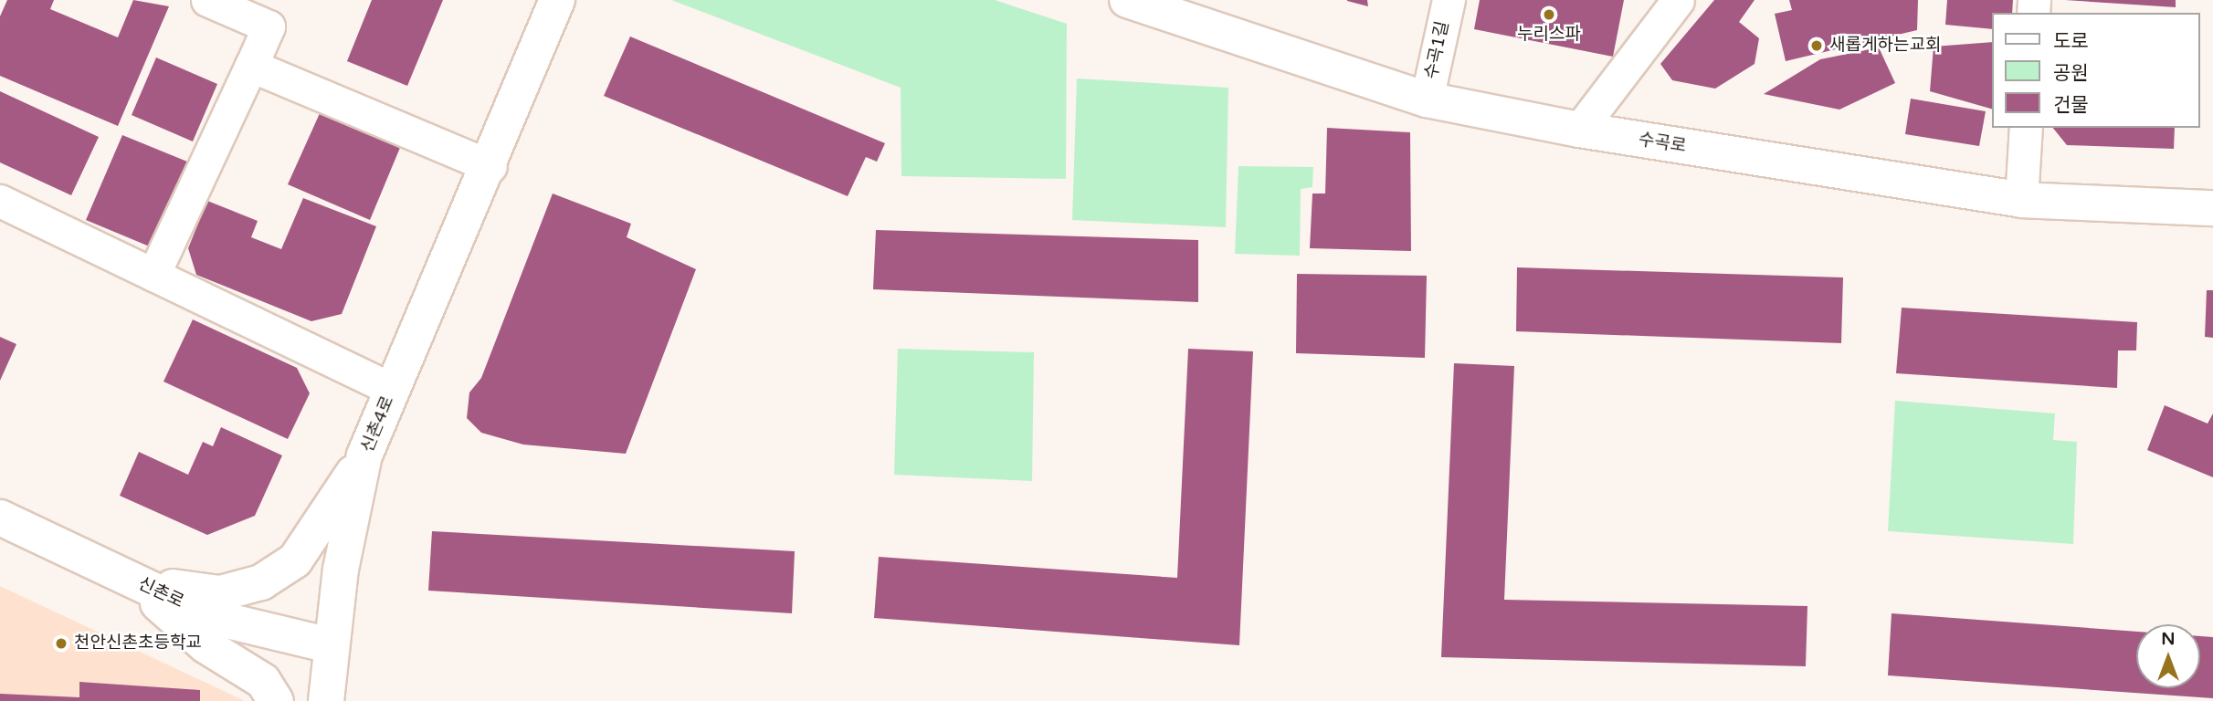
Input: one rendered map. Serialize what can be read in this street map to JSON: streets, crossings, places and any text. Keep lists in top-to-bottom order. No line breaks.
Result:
{"streets":{"street":["수곡1길","수곡로","신촌4로","신촌로"]},"crossings":[["수곡1길","수곡로"],["신촌4로","신촌로"]],"places":["누리스파","새롭게하는교회","천안신촌초등학교"],"legend":["도로","공원","건물"],"north":"top"}
